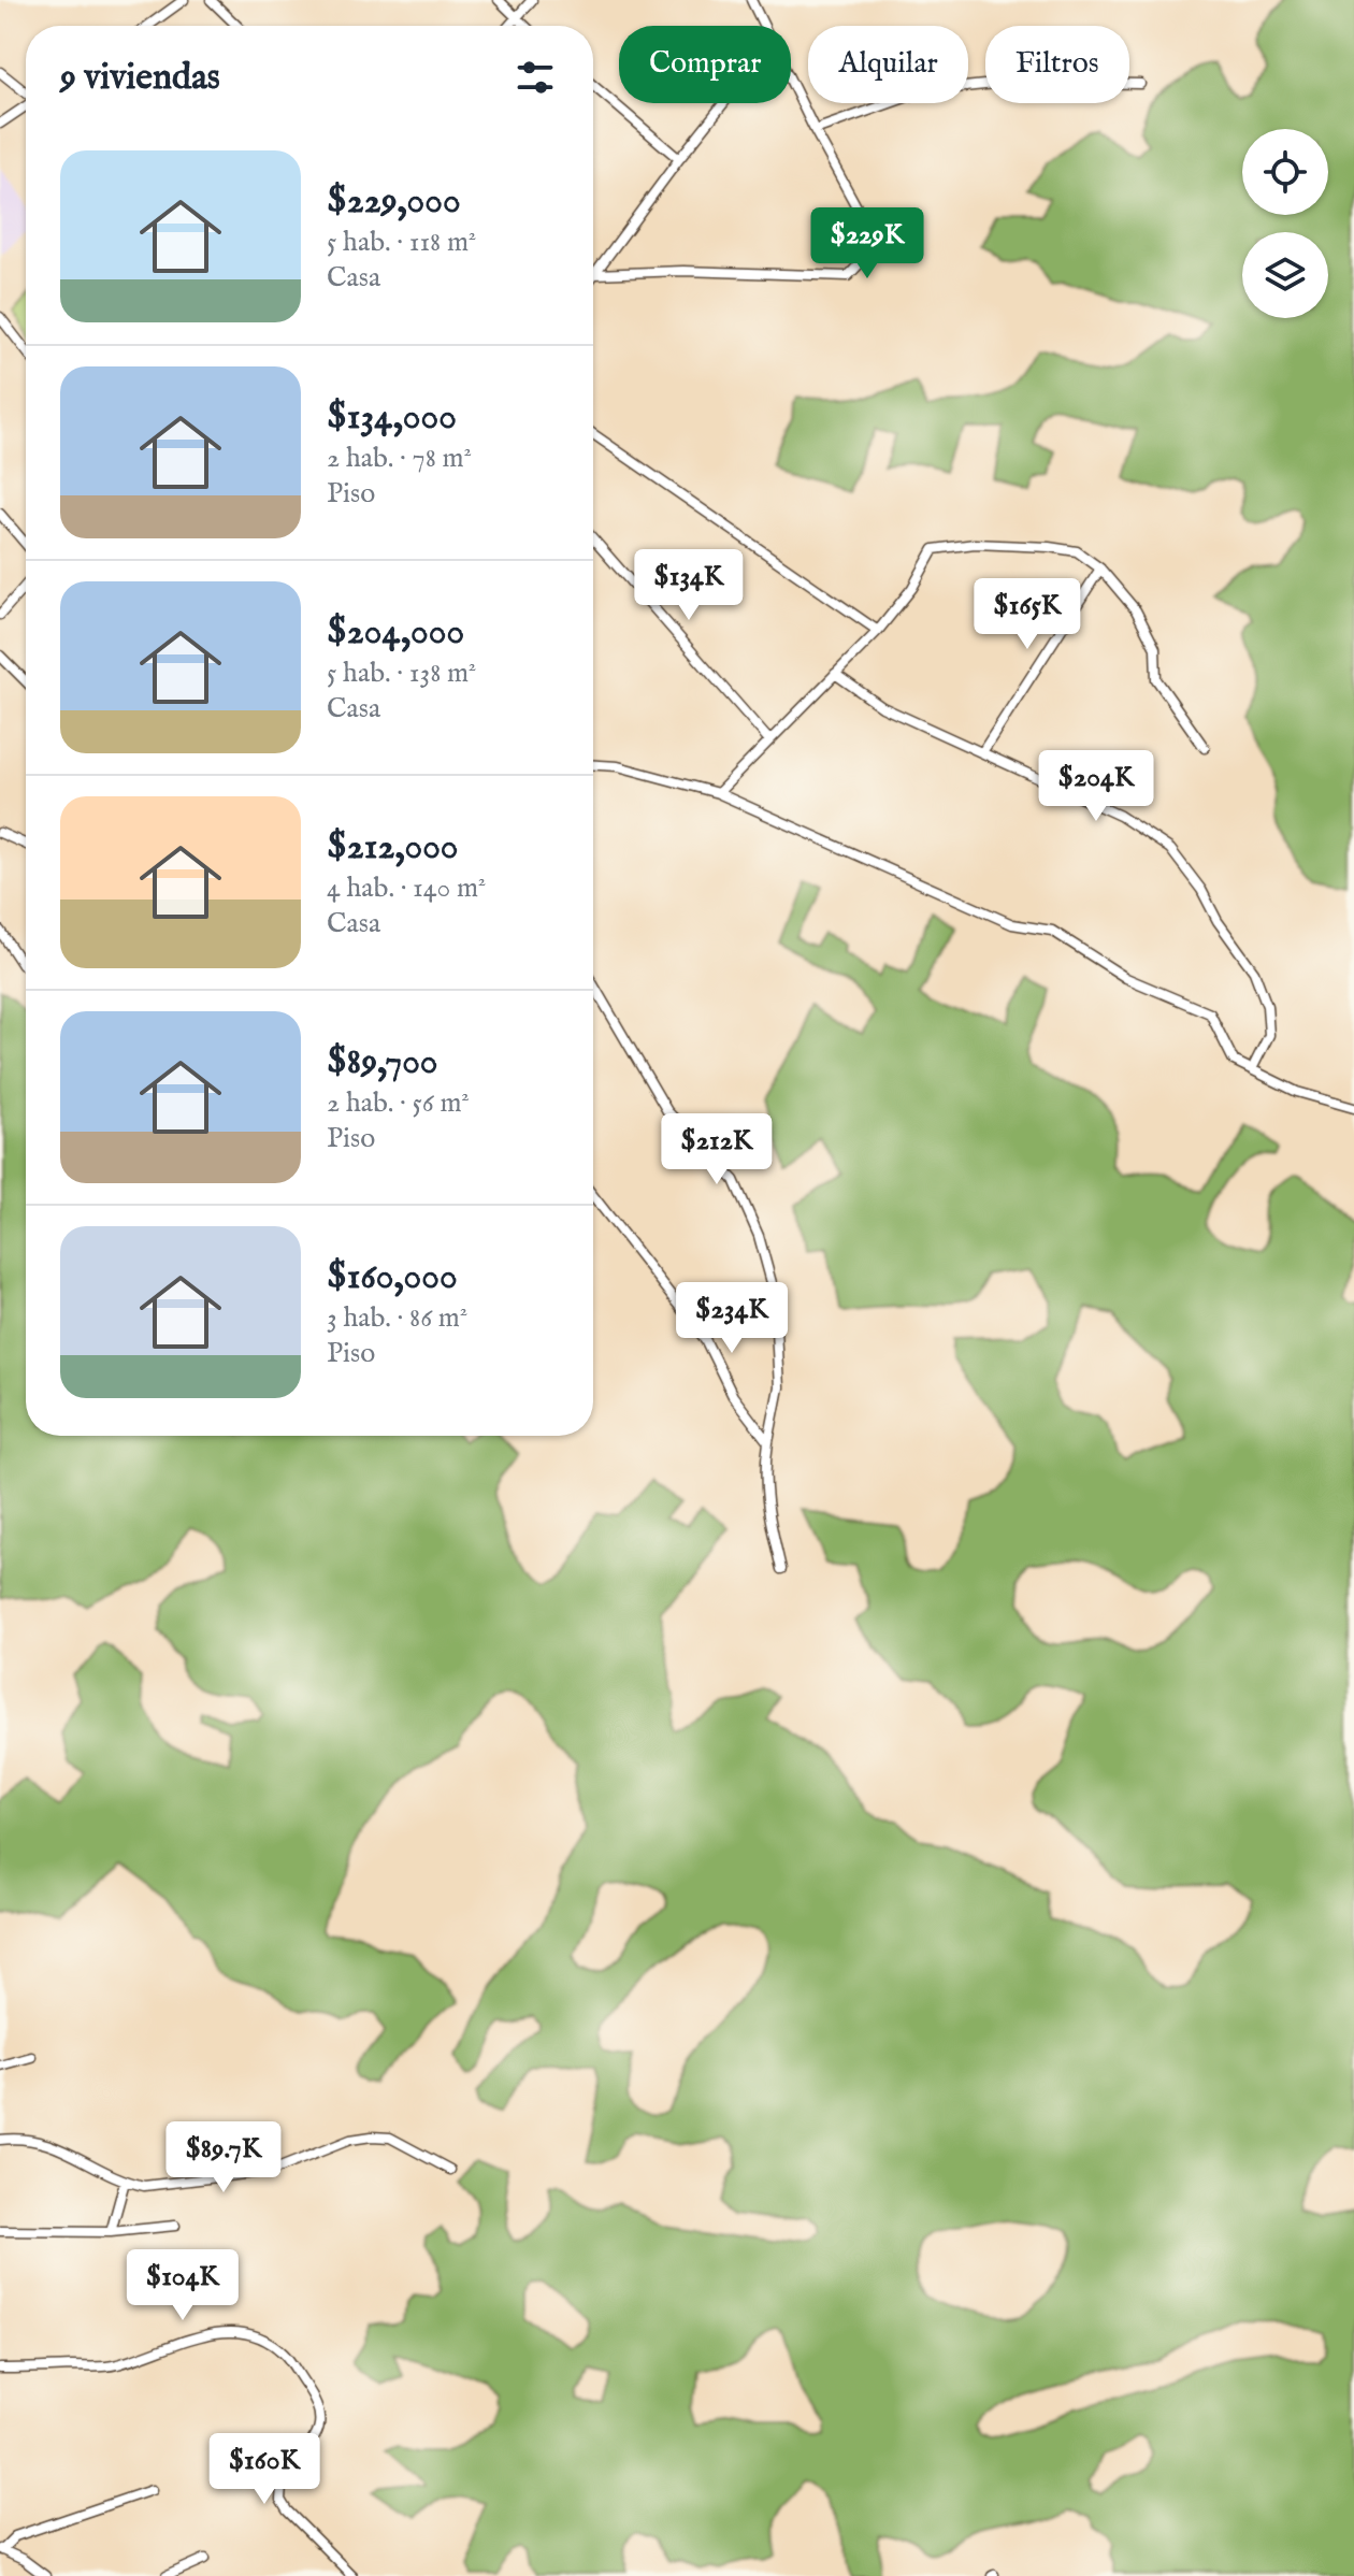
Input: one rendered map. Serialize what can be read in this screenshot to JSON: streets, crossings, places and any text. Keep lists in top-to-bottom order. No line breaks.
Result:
{"page":{"chip":["Comprar","Alquilar","Filtros"],"heading":"9 viviendas","list":[{"name":"$229,000","note":"5 hab. · 118 m² · Casa"},{"name":"$134,000","note":"2 hab. · 78 m² · Piso"},{"name":"$204,000","note":"5 hab. · 138 m² · Casa"},{"name":"$212,000","note":"4 hab. · 140 m² · Casa"},{"name":"$89,700","note":"2 hab. · 56 m² · Piso"},{"name":"$160,000","note":"3 hab. · 86 m² · Piso"}],"price":["$229K","$134K","$165K","$204K","$212K","$234K","$89.7K","$104K","$160K"]}}
